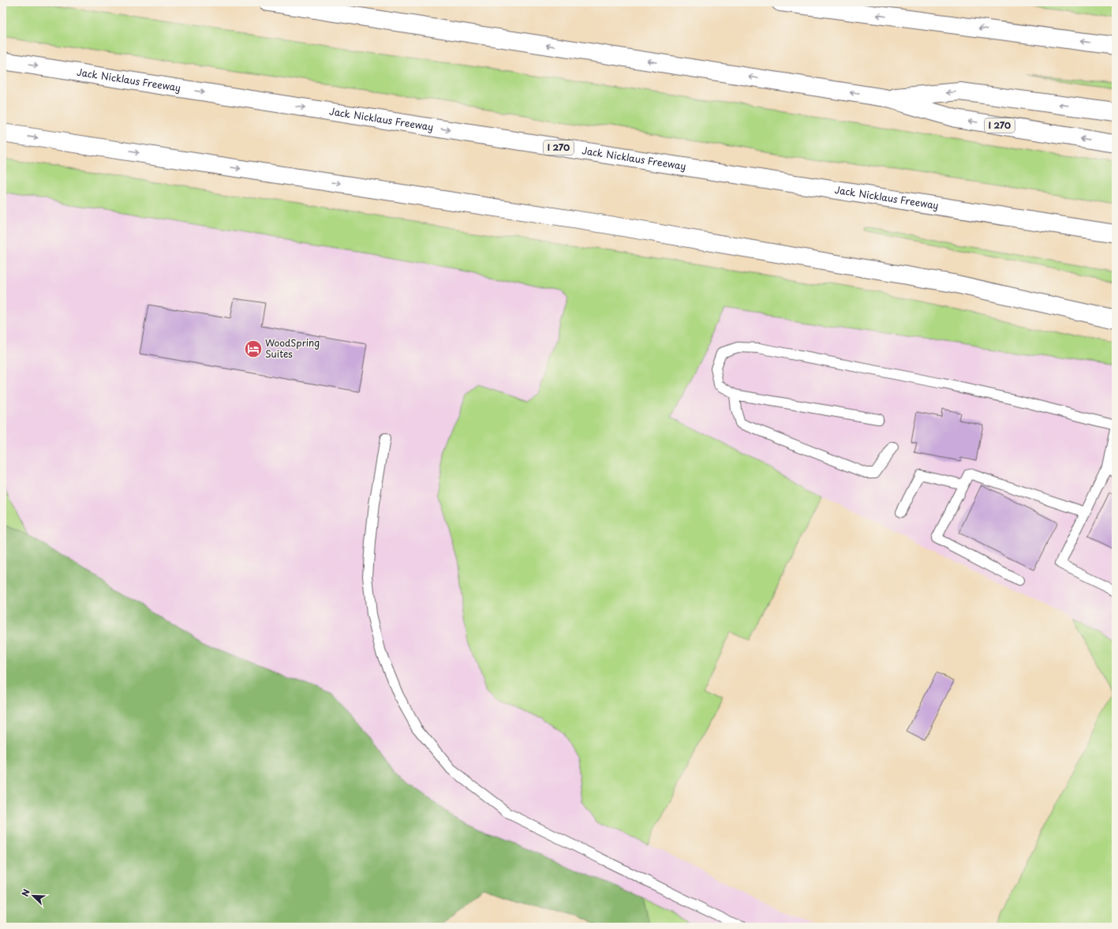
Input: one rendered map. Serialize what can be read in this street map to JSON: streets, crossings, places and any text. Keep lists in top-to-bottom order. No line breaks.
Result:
{"streets":{"highway":["Jack Nicklaus Freeway","I 270"]},"places":{"hotel":["WoodSpring Suites"]},"north":"top left"}
